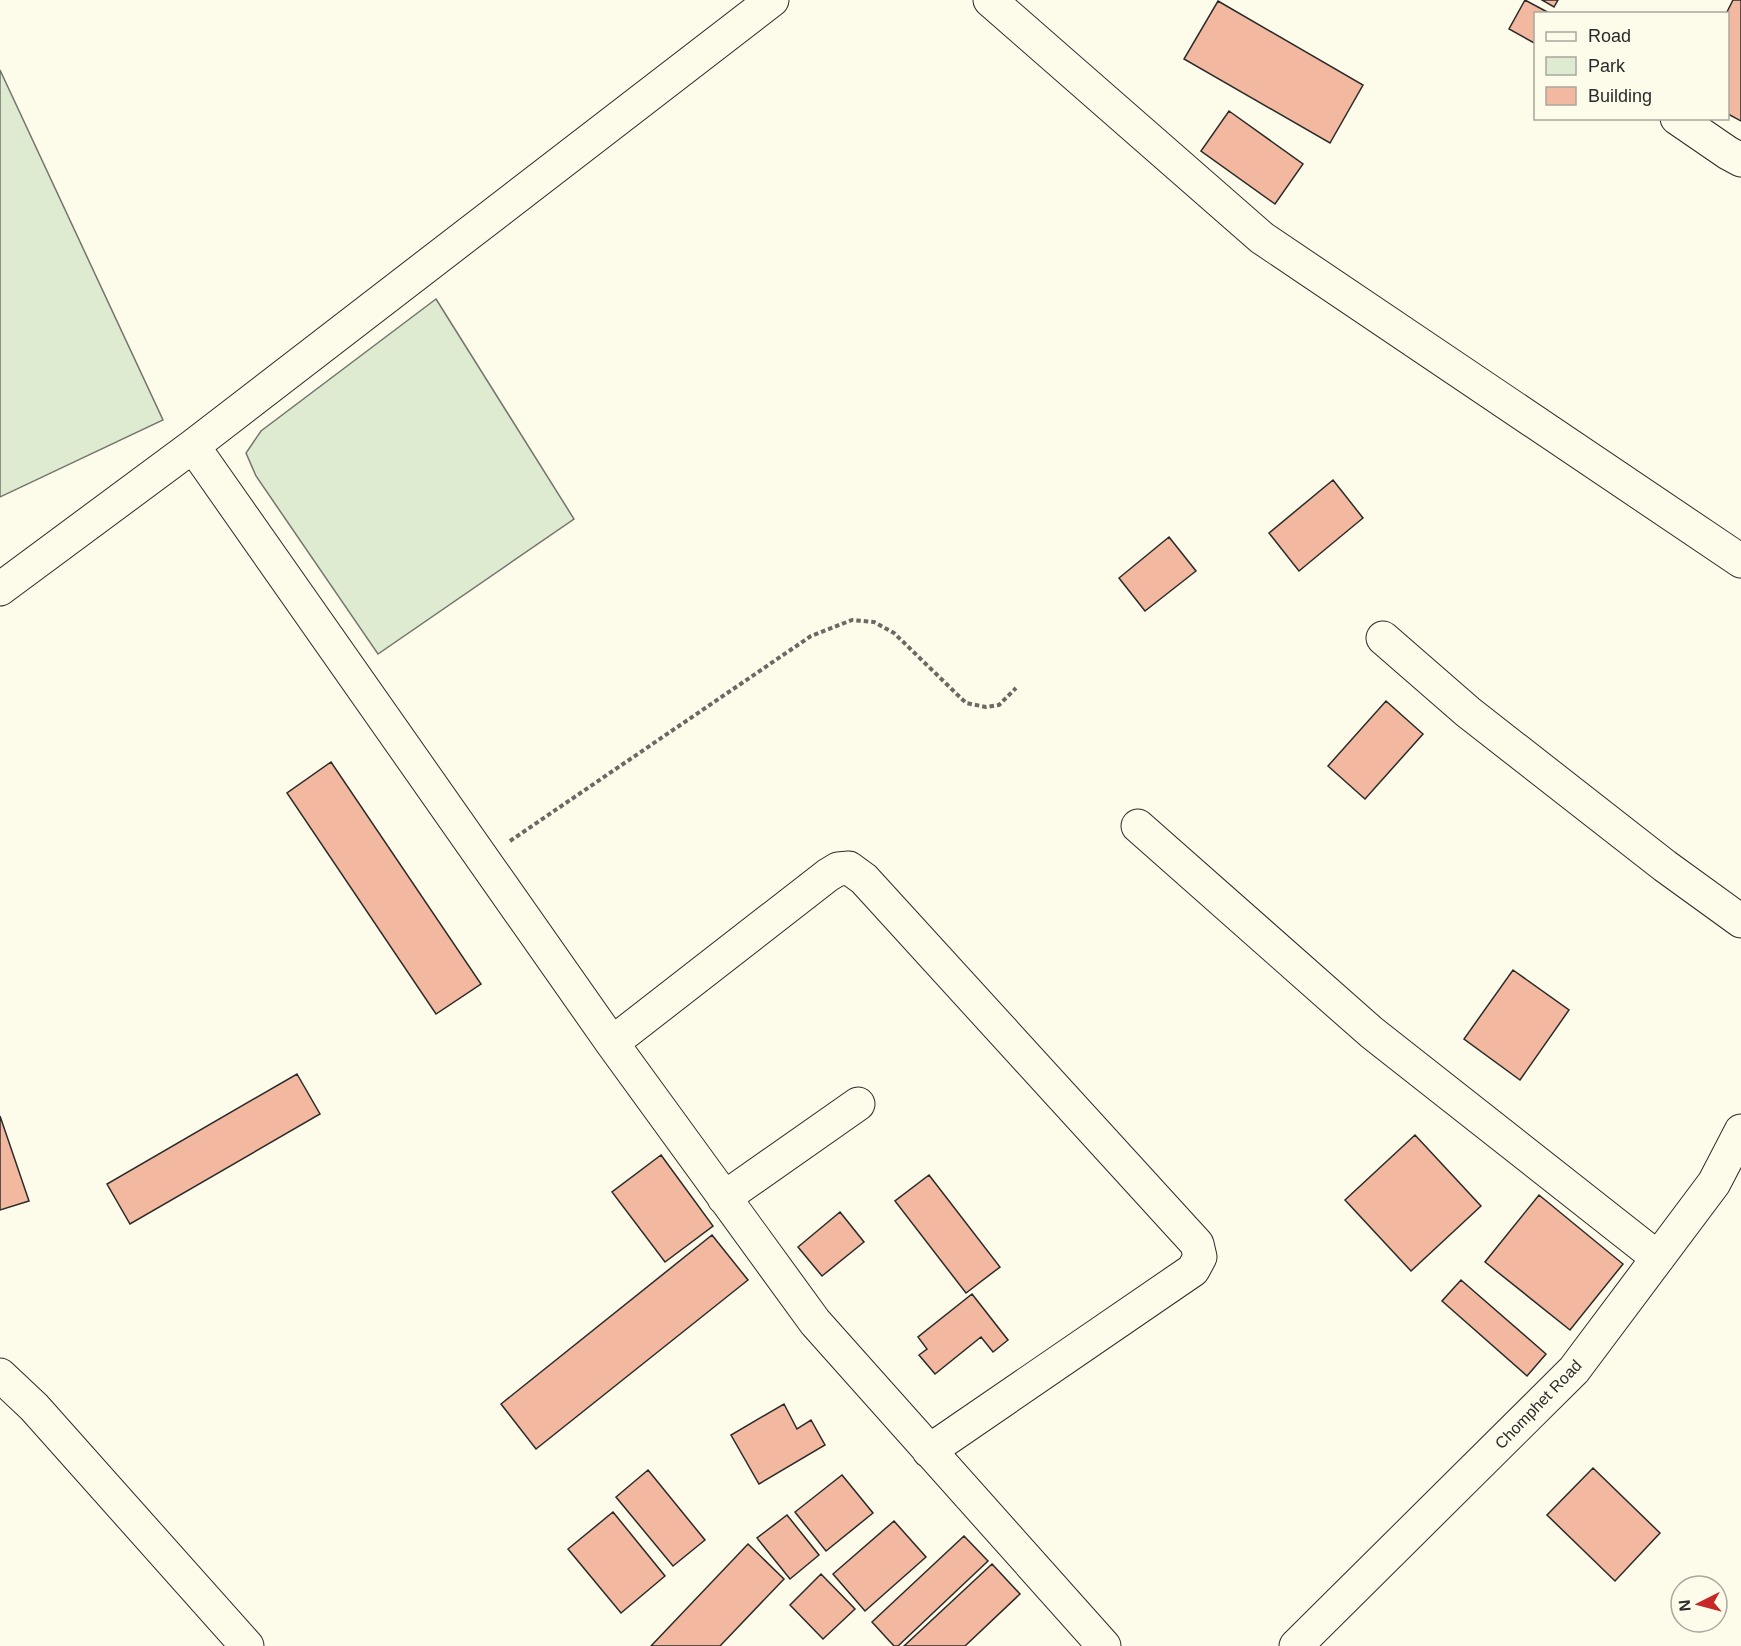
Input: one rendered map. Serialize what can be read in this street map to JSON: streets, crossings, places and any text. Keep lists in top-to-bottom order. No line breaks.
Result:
{"streets":{"street":["Chomphet Road"]},"legend":["Road","Park","Building"],"north":"left"}
